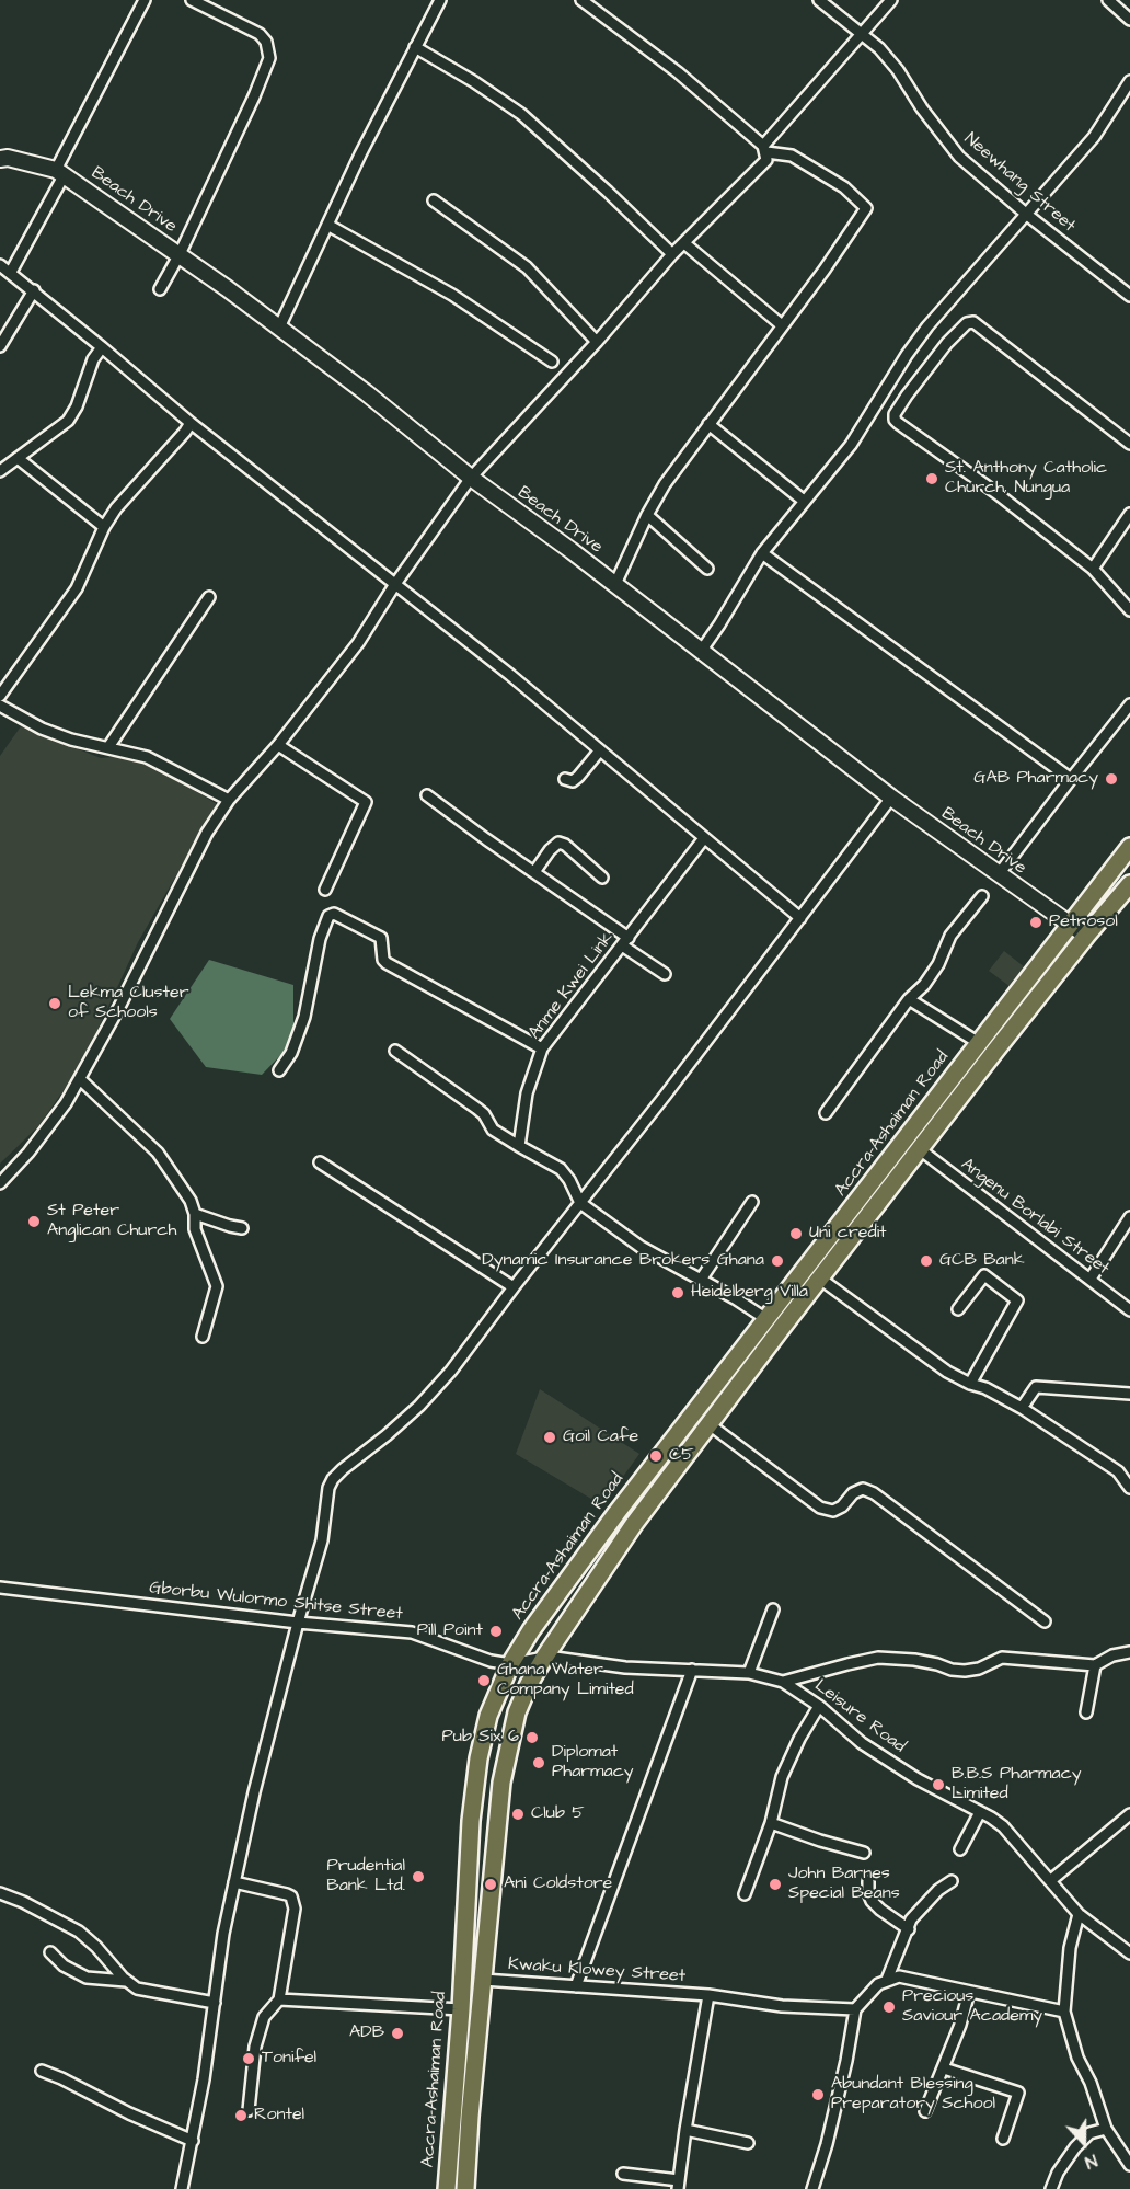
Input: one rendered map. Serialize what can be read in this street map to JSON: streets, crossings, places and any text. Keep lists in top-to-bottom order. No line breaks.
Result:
{"streets":{"main road":["Accra-Ashaiman Road"],"street":["Neewhang Street","Beach Drive","Anme Kwei Link","Angenu Borlabi Street","Gborbu Wulormo Shitse Street","Leisure Road","Kwaku Klowey Street"]},"crossings":[["Beach Drive","Accra-Ashaiman Road"],["Accra-Ashaiman Road","Angenu Borlabi Street"],["Accra-Ashaiman Road","Gborbu Wulormo Shitse Street"],["Accra-Ashaiman Road","Leisure Road"],["Accra-Ashaiman Road","Kwaku Klowey Street"],["Gborbu Wulormo Shitse Street","Leisure Road"]],"places":["St. Anthony Catholic Church, Nungua","GAB Pharmacy","Petrosol","Lekma Cluster of Schools","St Peter Anglican Church","Uni credit","Dynamic Insurance Brokers Ghana","GCB Bank","Heidelberg Villa","Goil Cafe","C5","Pill Point","Ghana Water Company Limited","Pub Six 6","Diplomat Pharmacy","B.B.S Pharmacy Limited","Club 5","Prudential Bank Ltd.","Ani Coldstore","John Barnes Special Beans","Precious Saviour Academy","ADB","Tonifel","Abundant Blessing Preparatory School","Rontel"],"north":"bottom"}
